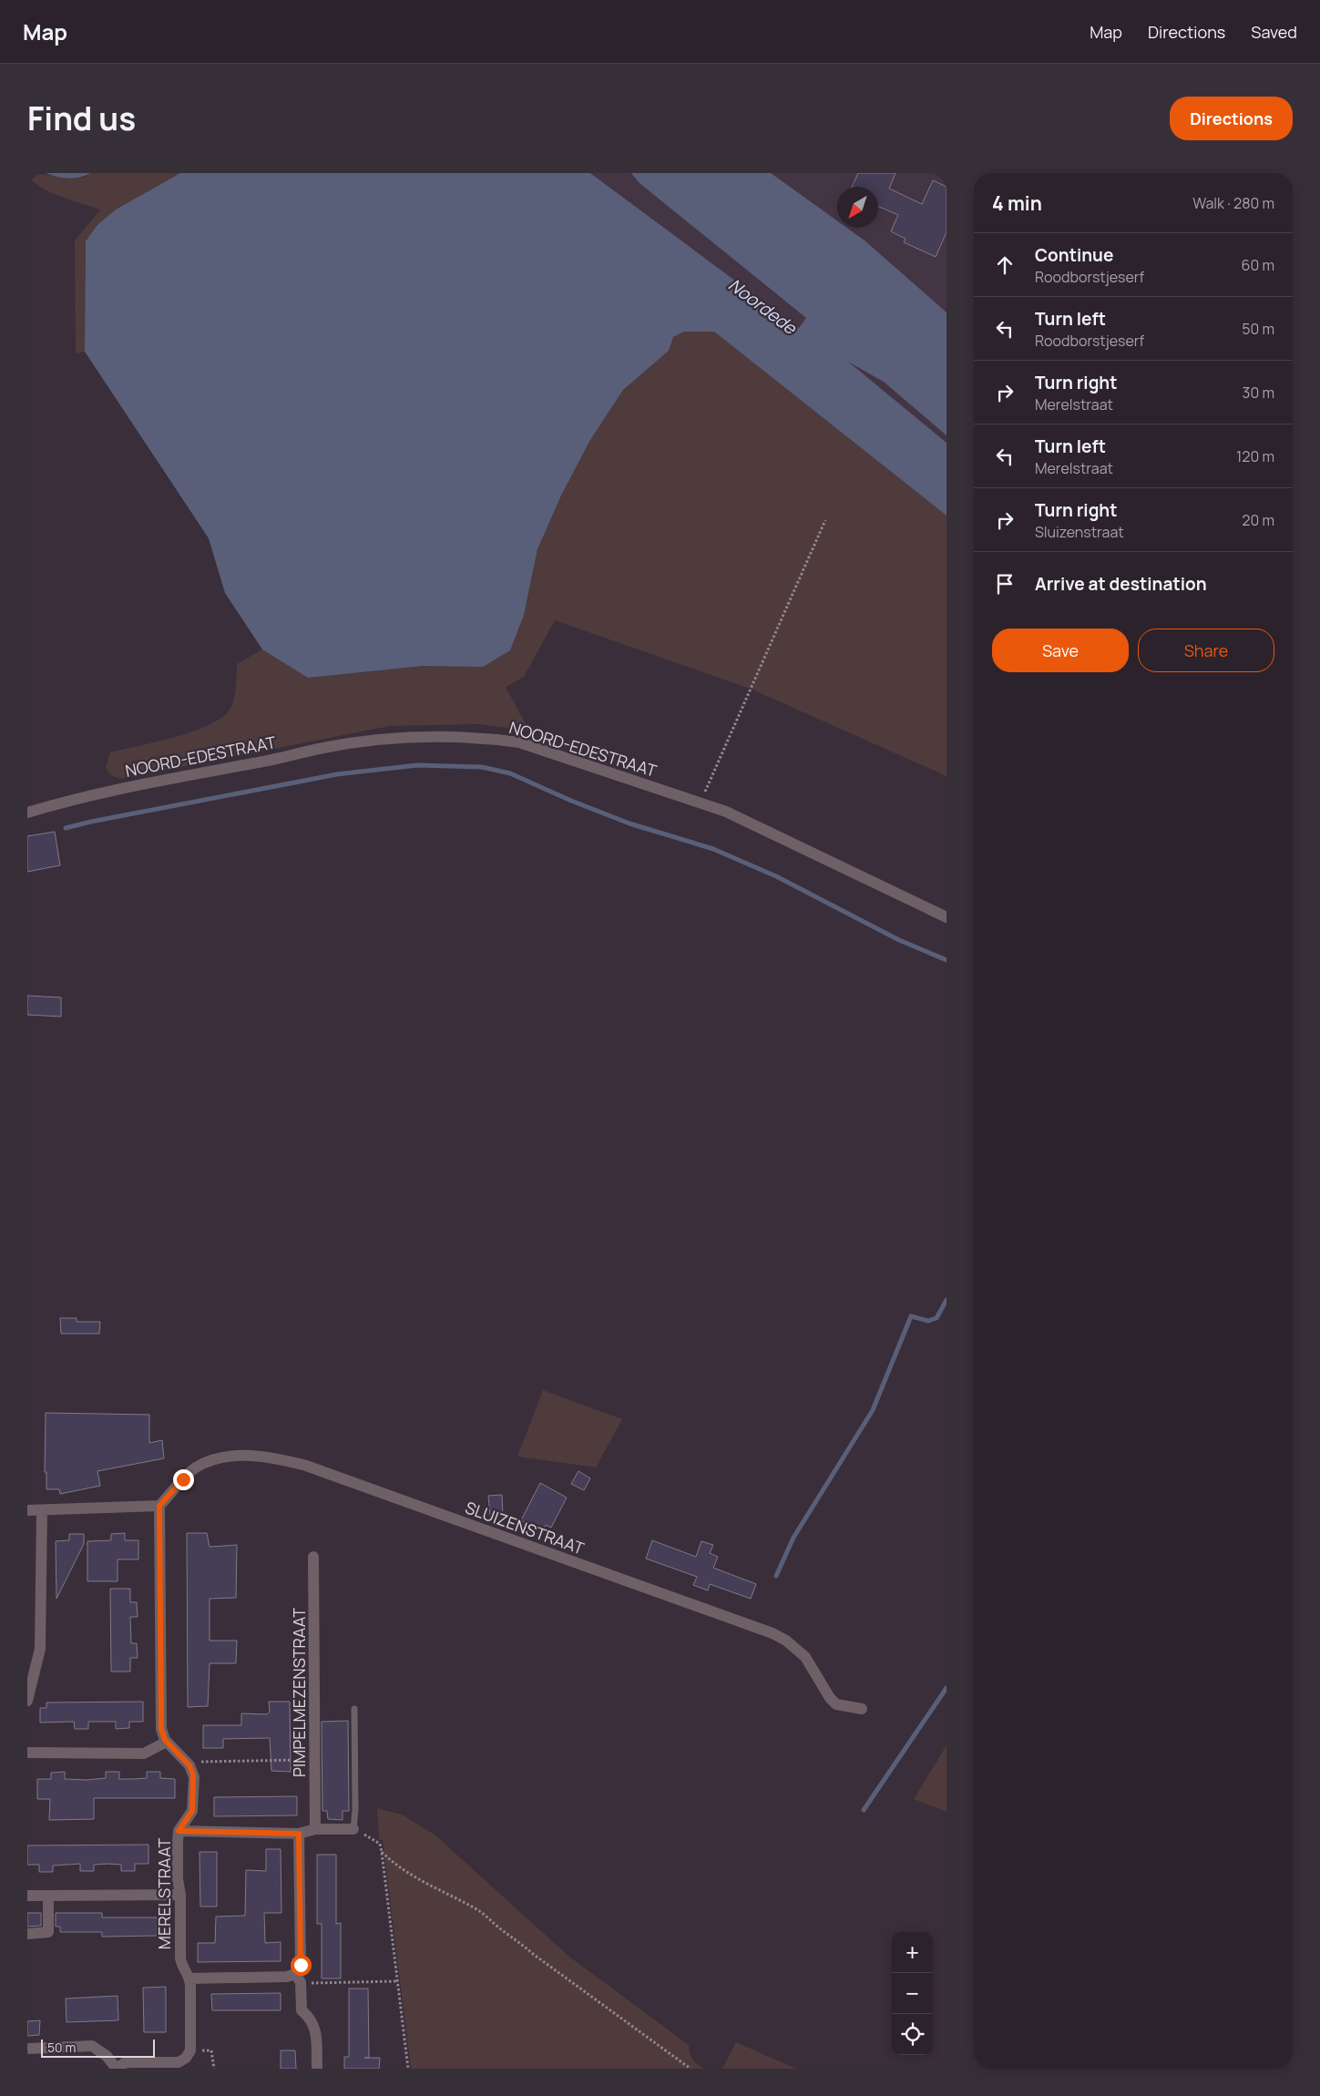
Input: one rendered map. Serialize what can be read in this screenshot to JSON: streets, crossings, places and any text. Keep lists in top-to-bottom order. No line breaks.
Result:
{"streets":{"street":["NOORD-EDESTRAAT","SLUIZENSTRAAT","PIMPELMEZENSTRAAT","MERELSTRAAT"]},"water":["Noordede"],"scale_bar":"50 m","north":"bottom left","page":{"header":"Map","nav":["Map","Directions","Saved"],"title":"Find us","buttons":["Directions",["Save","Share"]],"heading":["4 min","Walk · 280 m"],"list":[["Continue","Roodborstjeserf","60 m"],["Turn left","Roodborstjeserf","50 m"],["Turn right","Merelstraat","30 m"],["Turn left","Merelstraat","120 m"],["Turn right","Sluizenstraat","20 m"],"Arrive at destination"],"map_buttons":["+","−"],"scale":"50 m"}}
